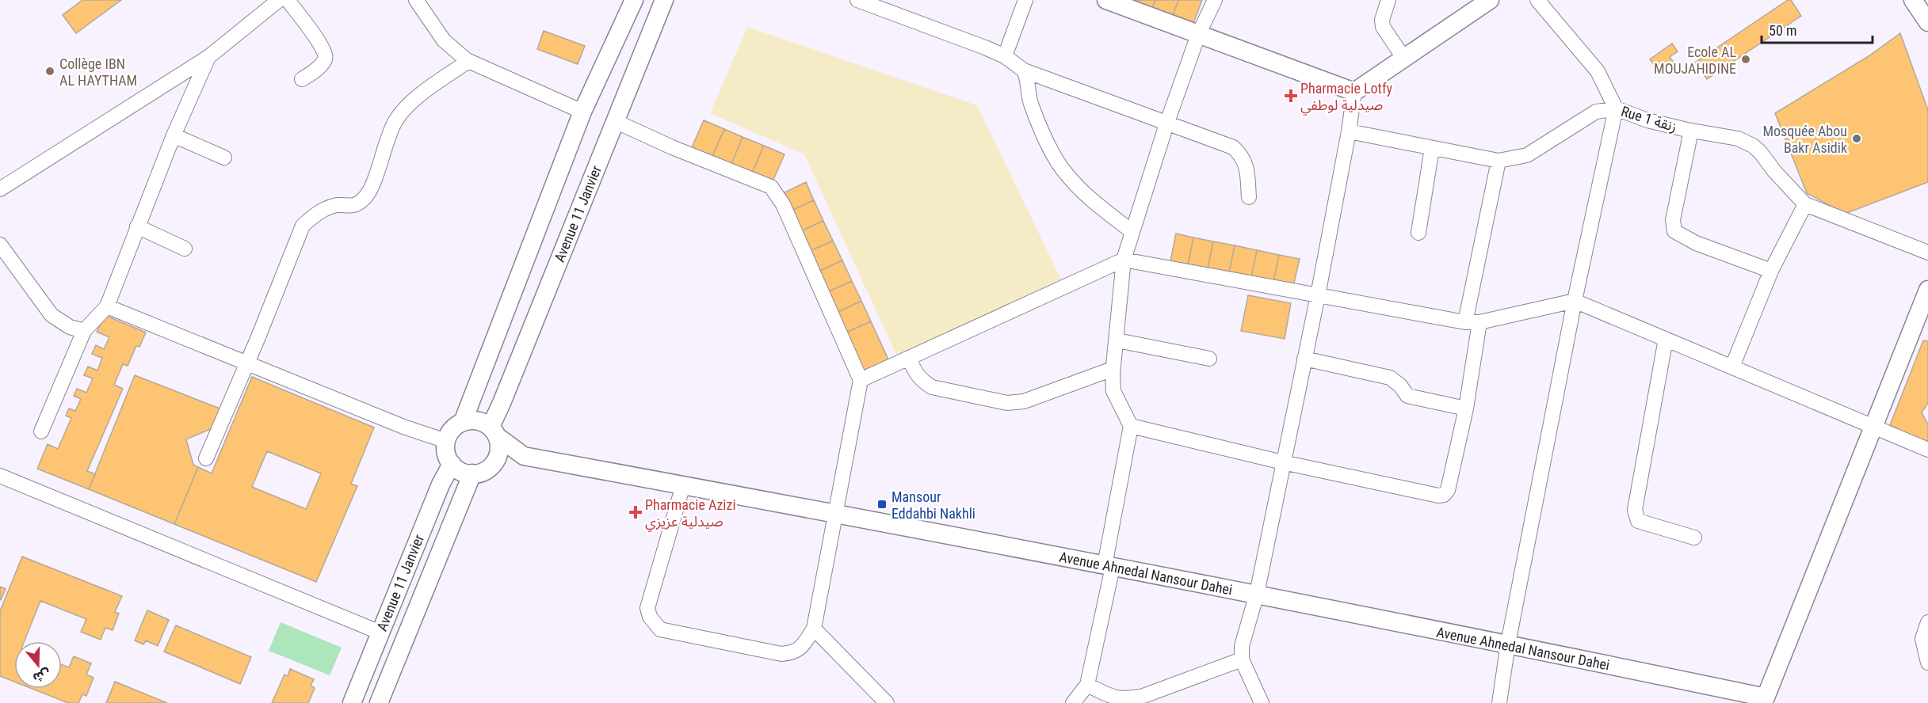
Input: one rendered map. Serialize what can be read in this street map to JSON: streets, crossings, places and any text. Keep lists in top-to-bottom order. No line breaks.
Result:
{"streets":{"street":["Rue 1 زنقة","Avenue 11 Janvier","Avenue Ahnedal Nansour Dahei"]},"crossings":[["Avenue 11 Janvier","Avenue Ahnedal Nansour Dahei"]],"places":{"other":["Ecole AL MOUJAHIDINE","Collège IBN AL HAYTHAM","Mosquée Abou Bakr Asidik"],"health":["Pharmacie Lotfy صيدلية لوطفي","Pharmacie Azizi صيدلية عزيزي"],"transit":["Mansour Eddahbi Nakhli"]},"scale_bar":"50 m","north":"bottom"}
